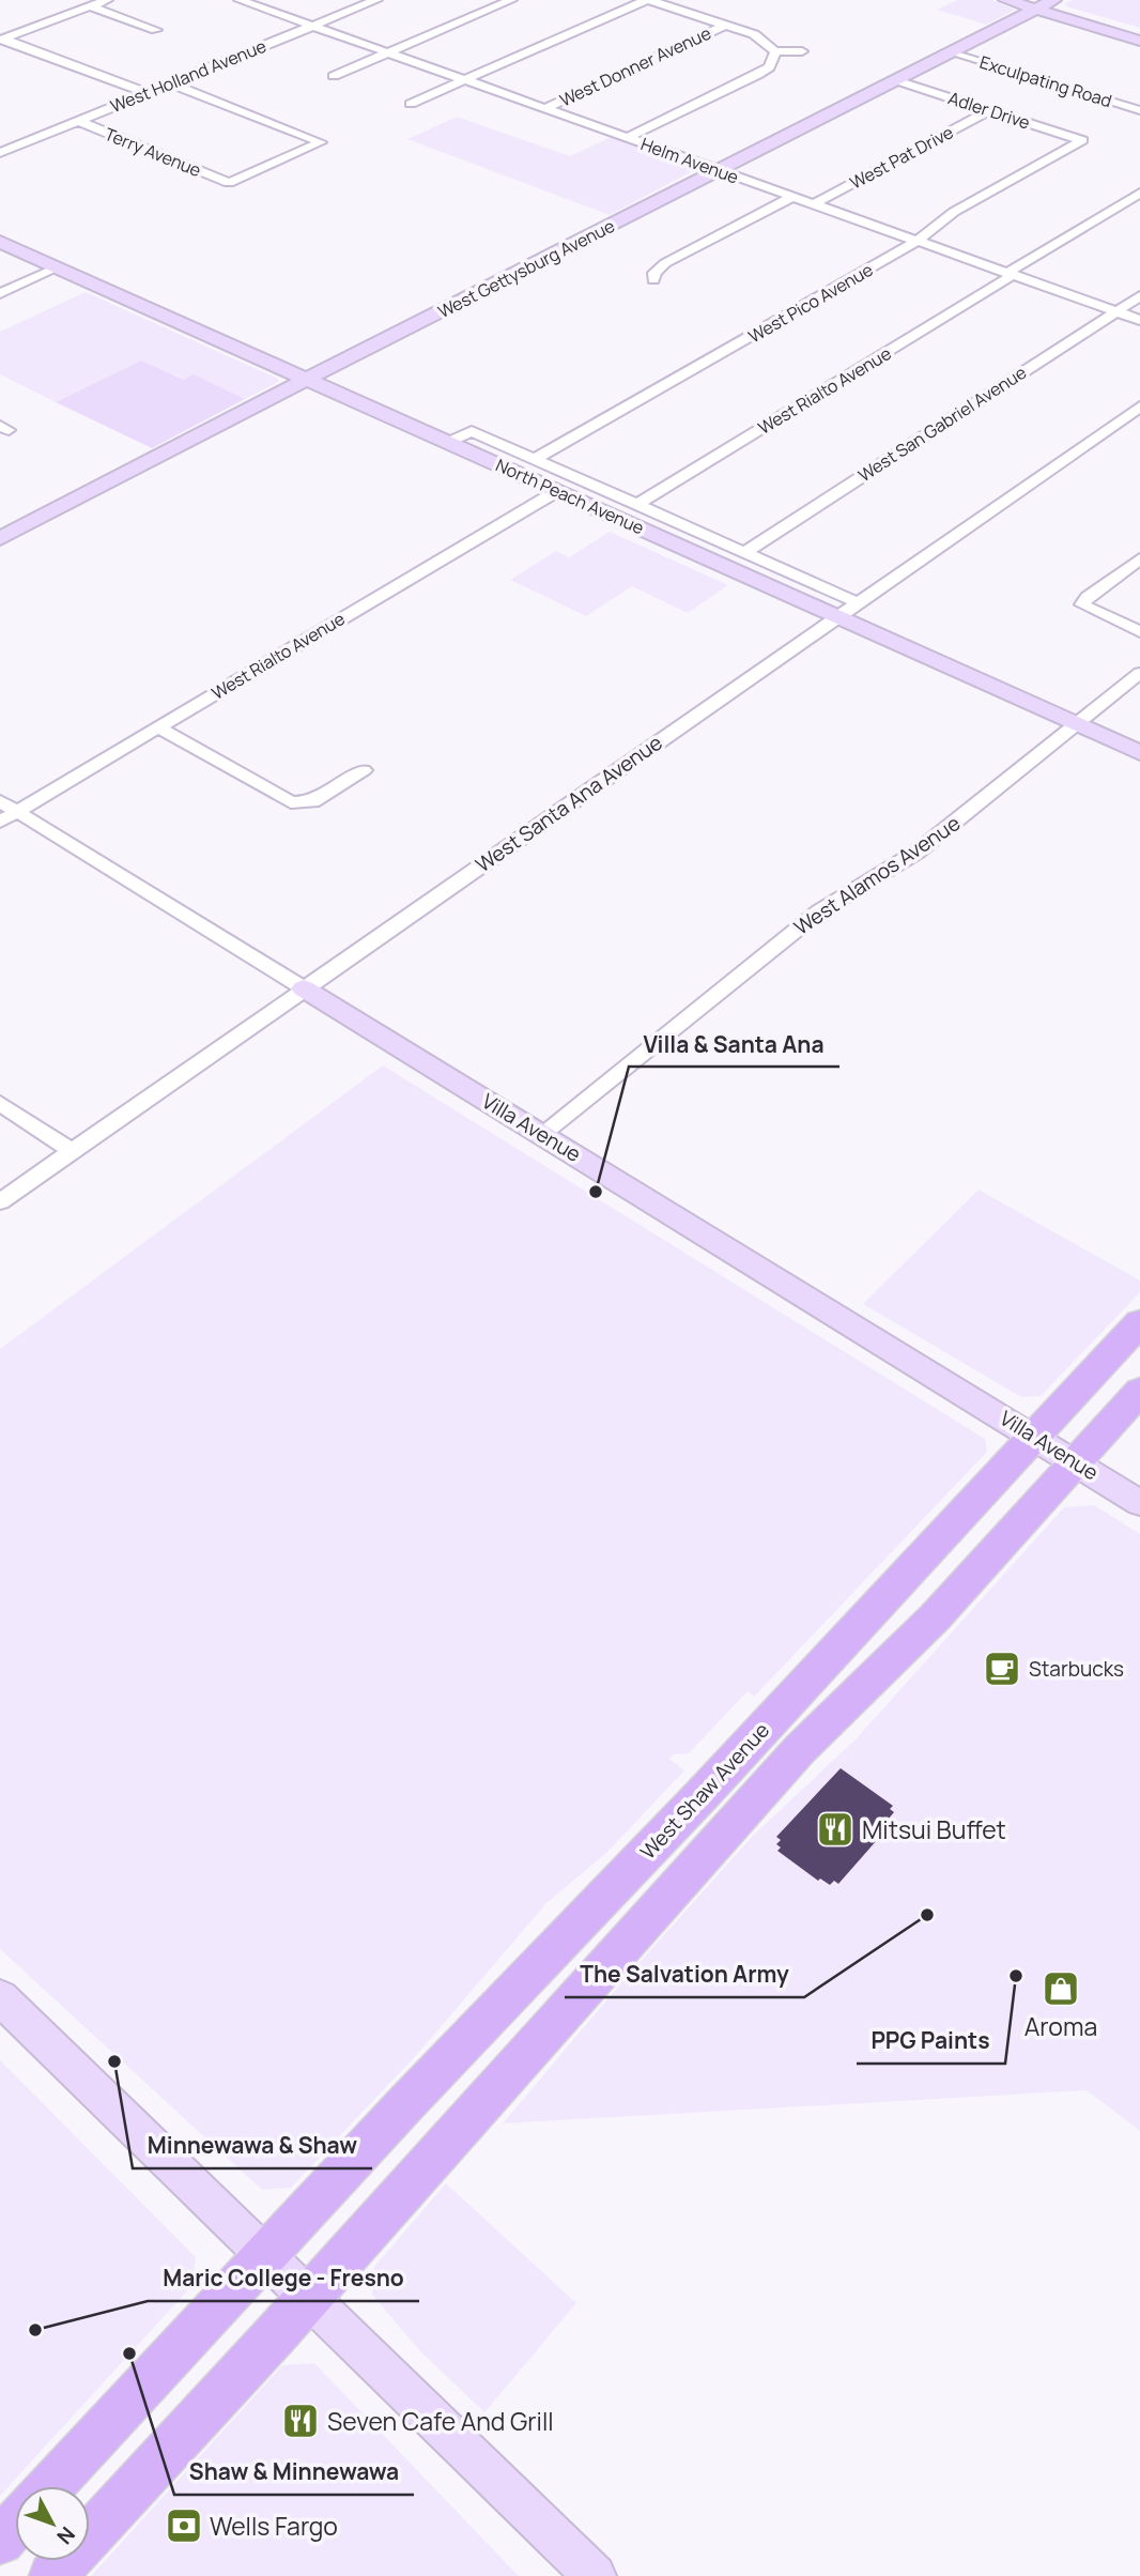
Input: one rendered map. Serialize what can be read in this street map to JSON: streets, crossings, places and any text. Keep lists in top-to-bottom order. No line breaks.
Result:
{"streets":{"main road":["West Shaw Avenue"],"street":["West Donner Avenue","West Holland Avenue","Exculpating Road","Adler Drive","Terry Avenue","West Pat Drive","Helm Avenue","West Gettysburg Avenue","West Pico Avenue","West Rialto Avenue","West San Gabriel Avenue","North Peach Avenue","West Santa Ana Avenue","West Alamos Avenue","Villa Avenue"]},"crossings":[["West Donner Avenue","Helm Avenue"],["West Holland Avenue","Terry Avenue"],["West Holland Avenue","Helm Avenue"],["Exculpating Road","West Gettysburg Avenue"],["Adler Drive","West Pat Drive"],["Adler Drive","West Gettysburg Avenue"],["Adler Drive","West Pico Avenue"],["West Pat Drive","Helm Avenue"],["Helm Avenue","West Gettysburg Avenue"],["Helm Avenue","West Pico Avenue"],["Helm Avenue","West Rialto Avenue"],["Helm Avenue","West San Gabriel Avenue"],["West Gettysburg Avenue","North Peach Avenue"],["West Rialto Avenue","North Peach Avenue"],["West Rialto Avenue","Villa Avenue"],["North Peach Avenue","West Santa Ana Avenue"],["North Peach Avenue","West Alamos Avenue"],["West Santa Ana Avenue","Villa Avenue"],["West Alamos Avenue","Villa Avenue"],["Villa Avenue","West Shaw Avenue"]],"places":{"other":["Villa & Santa Ana","The Salvation Army","PPG Paints","Minnewawa & Shaw","Maric College - Fresno","Shaw & Minnewawa"],"cafe":["Starbucks"],"restaurant":["Mitsui Buffet","Seven Cafe And Grill"],"shop":["Aroma"],"bank":["Wells Fargo"]},"north":"bottom right"}
